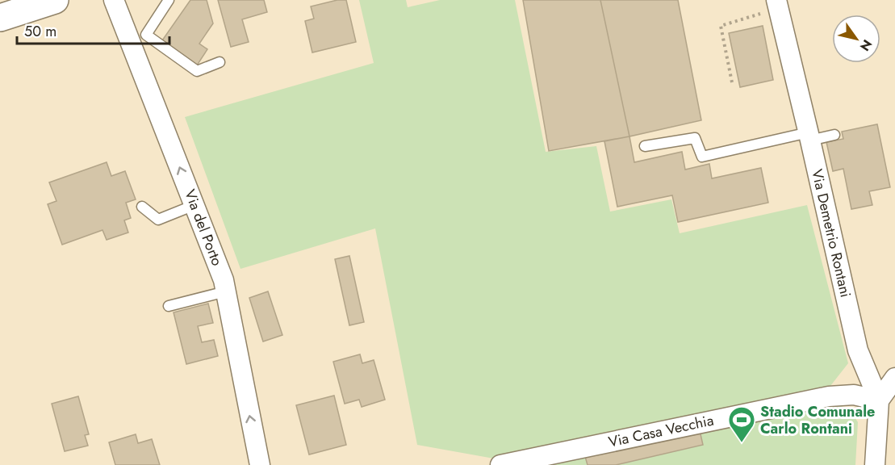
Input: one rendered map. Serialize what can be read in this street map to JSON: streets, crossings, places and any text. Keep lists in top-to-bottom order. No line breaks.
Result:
{"streets":{"street":["Via del Porto","Via Demetrio Rontani","Via Casa Vecchia"]},"crossings":[["Via Demetrio Rontani","Via Casa Vecchia"]],"one_way":["Via del Porto"],"places":{"sports":["Stadio Comunale Carlo Rontani"]},"scale_bar":"50 m","north":"bottom right"}
